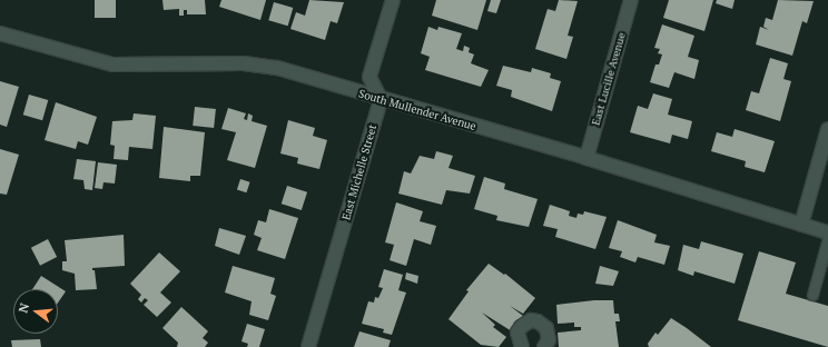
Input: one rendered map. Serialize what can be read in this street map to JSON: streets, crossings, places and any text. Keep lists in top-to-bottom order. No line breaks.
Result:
{"streets":{"street":["East Lucille Avenue","South Mullender Avenue","East Michelle Street"]},"crossings":[["East Lucille Avenue","South Mullender Avenue"],["South Mullender Avenue","East Michelle Street"]],"north":"left"}
